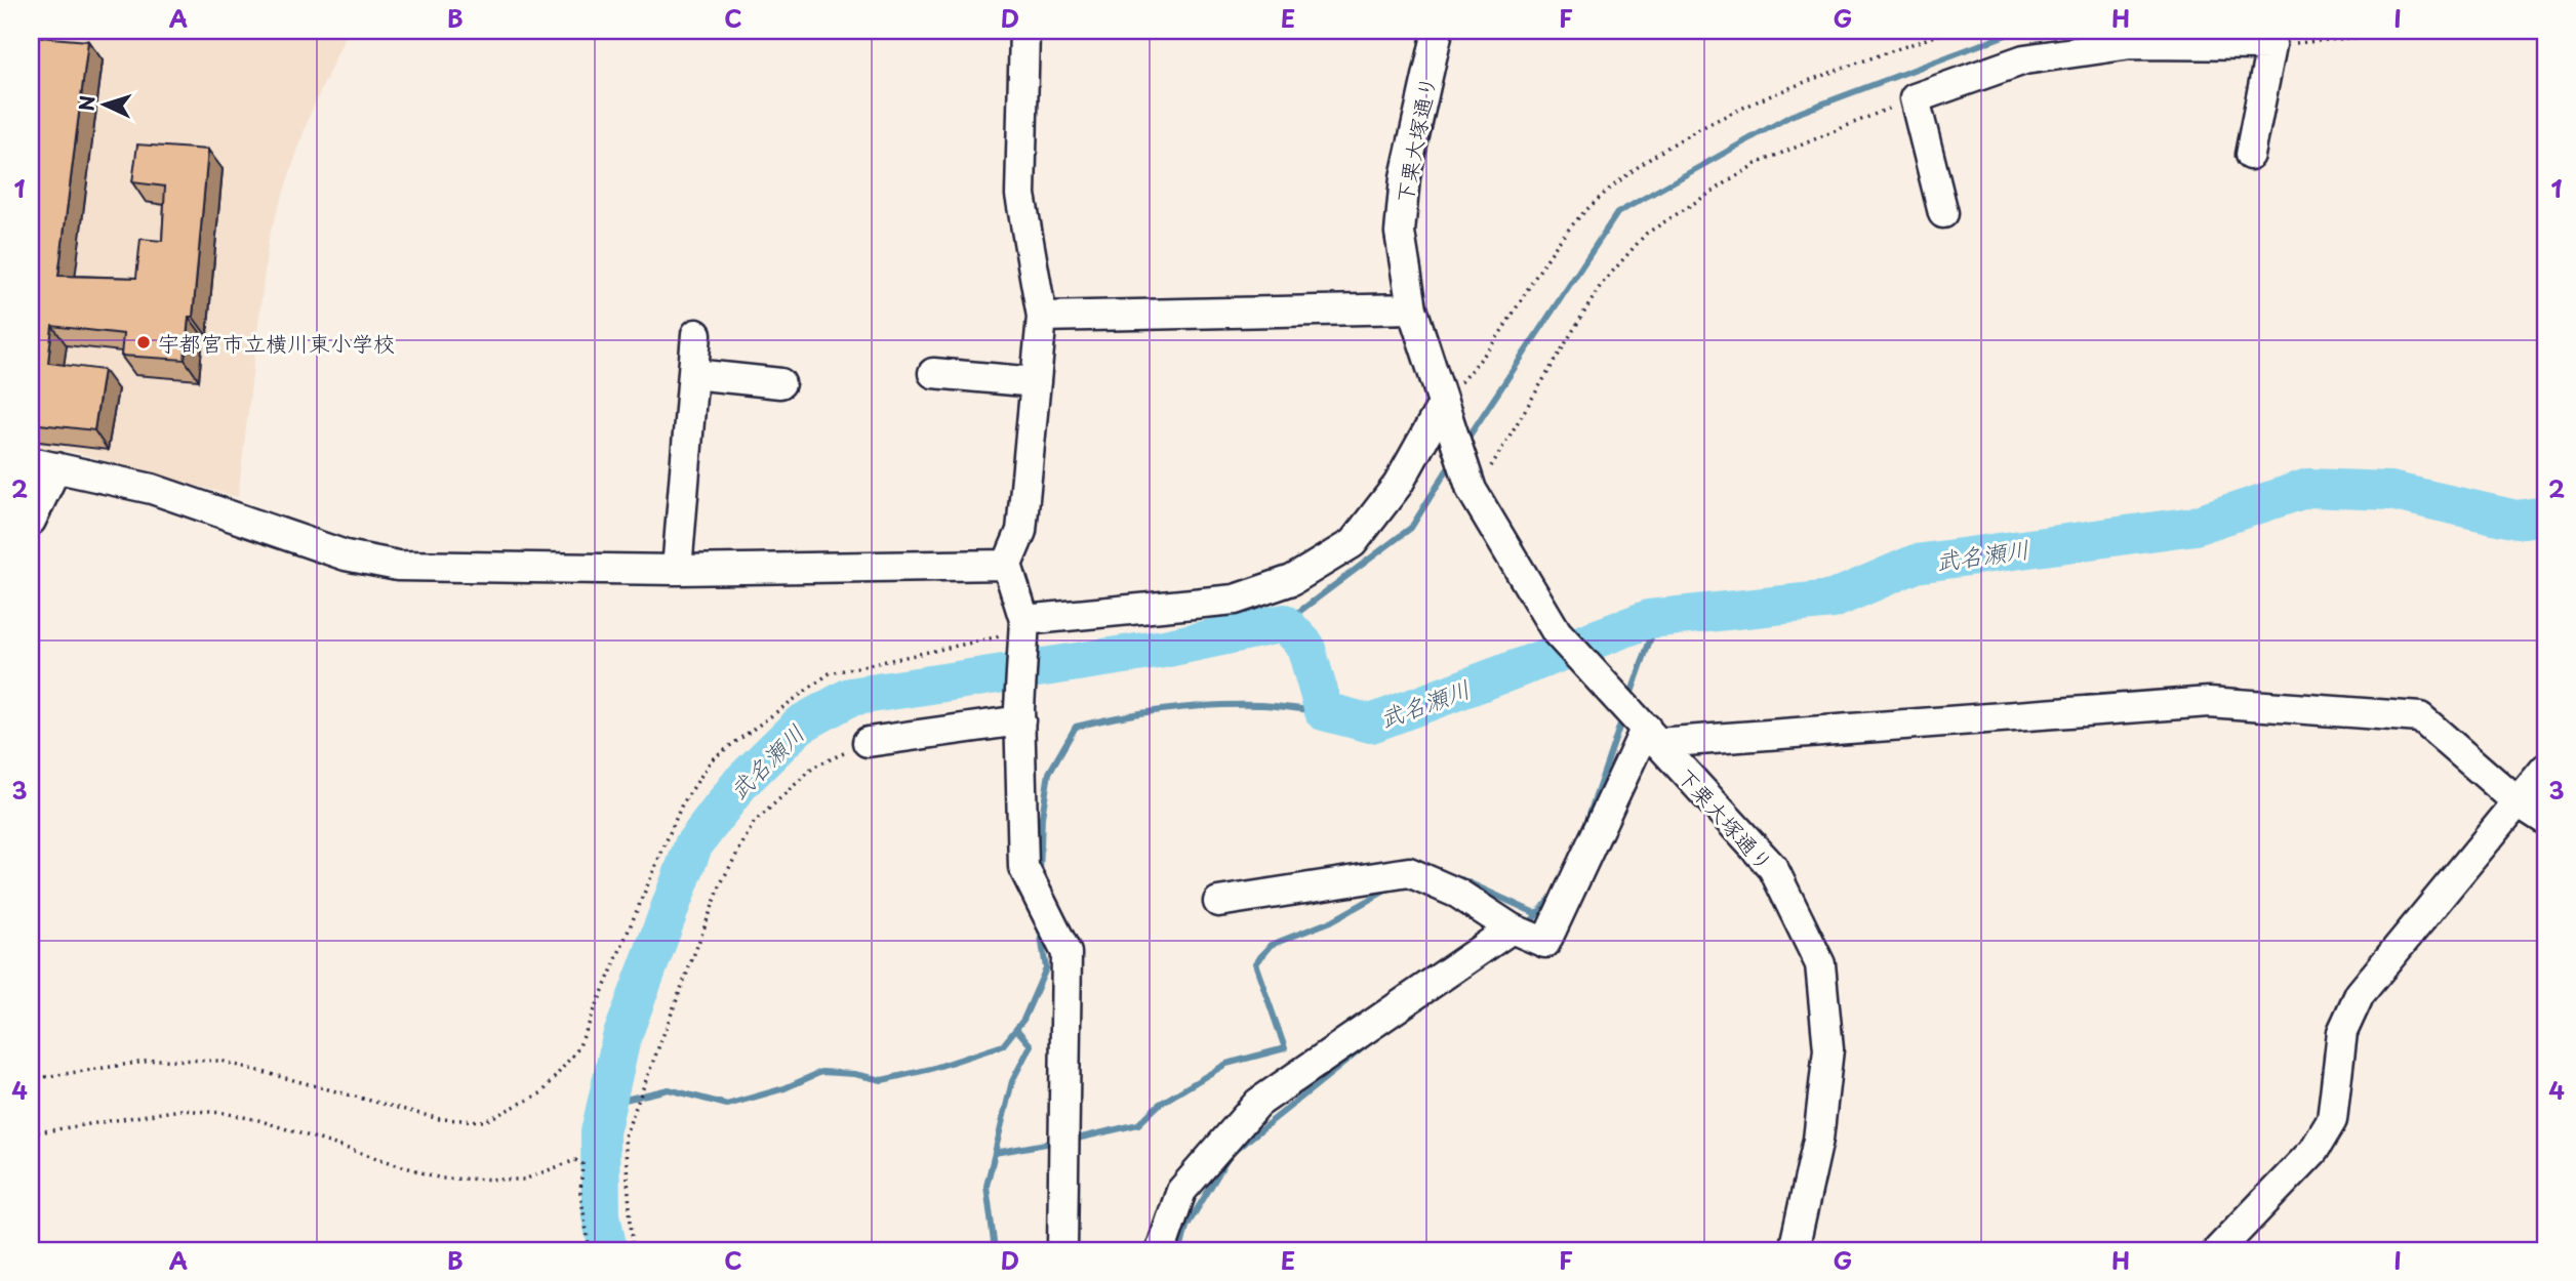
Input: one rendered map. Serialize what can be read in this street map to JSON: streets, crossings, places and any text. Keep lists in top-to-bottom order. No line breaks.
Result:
{"streets":{"street":["下栗大塚通り"]},"water":["武名瀬川"],"places":["宇都宮市立横川東小学校"],"north":"left","grid":{"columns":["A","B","C","D","E","F","G","H","I"],"rows":["1","2","3","4"]}}
